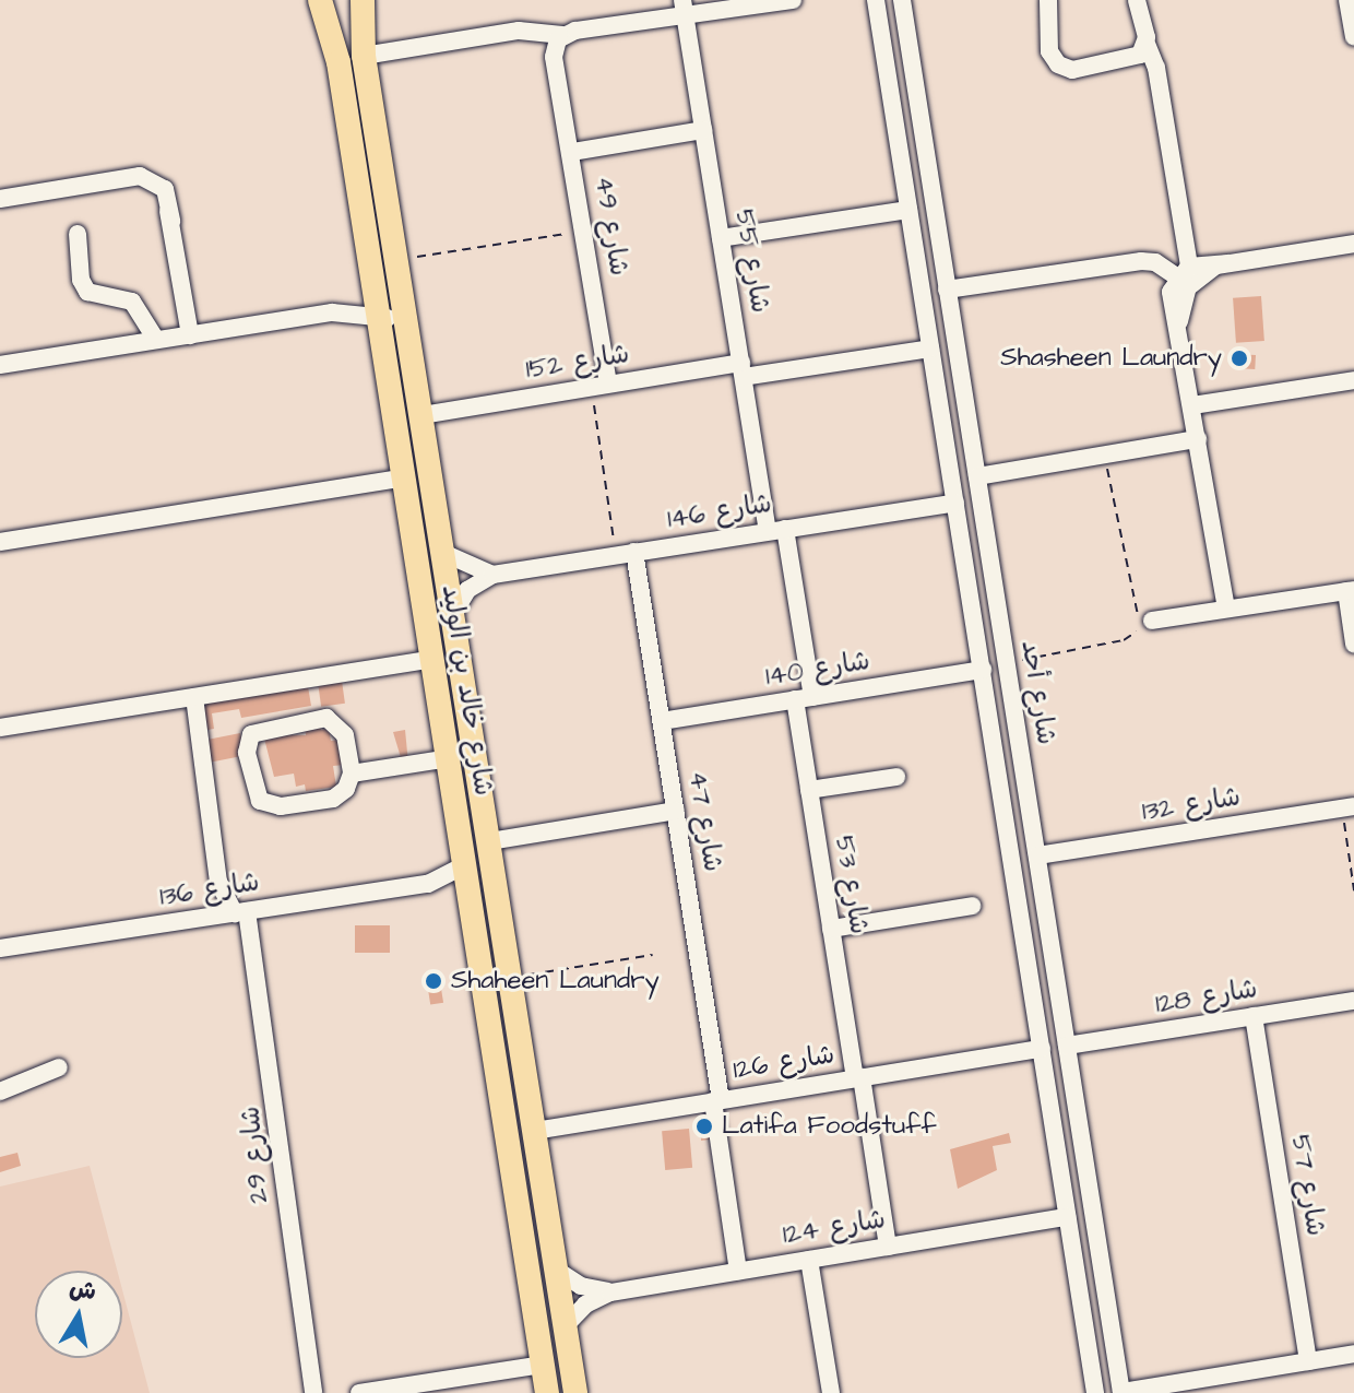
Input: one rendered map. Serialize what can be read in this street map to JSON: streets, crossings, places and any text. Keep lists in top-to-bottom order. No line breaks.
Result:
{"streets":{"main road":["شارع خالد بن الوليد"],"street":["شارع 49","شارع 55","شارع 152","شارع 146","شارع 140","شارع أحد","شارع 132","شارع 47","شارع 53","شارع 136","شارع 128","شارع 126","شارع 29","شارع 57","شارع 124"]},"crossings":[["شارع 49","شارع 152"],["شارع 55","شارع 152"],["شارع 55","شارع 146"],["شارع 55","شارع 140"],["شارع 55","شارع 53"],["شارع 152","شارع خالد بن الوليد"],["شارع 152","شارع أحد"],["شارع 146","شارع أحد"],["شارع 146","شارع 47"],["شارع 140","شارع أحد"],["شارع 140","شارع 47"],["شارع 140","شارع 53"],["شارع خالد بن الوليد","شارع 136"],["شارع خالد بن الوليد","شارع 126"],["شارع خالد بن الوليد","شارع 124"],["شارع أحد","شارع 132"],["شارع أحد","شارع 128"],["شارع أحد","شارع 126"],["شارع أحد","شارع 124"],["شارع 47","شارع 126"],["شارع 47","شارع 124"],["شارع 53","شارع 126"],["شارع 53","شارع 124"],["شارع 136","شارع 29"],["شارع 128","شارع 57"]],"places":["Shasheen Laundry","Shaheen Laundry","Latifa Foodstuff"],"north":"top"}
